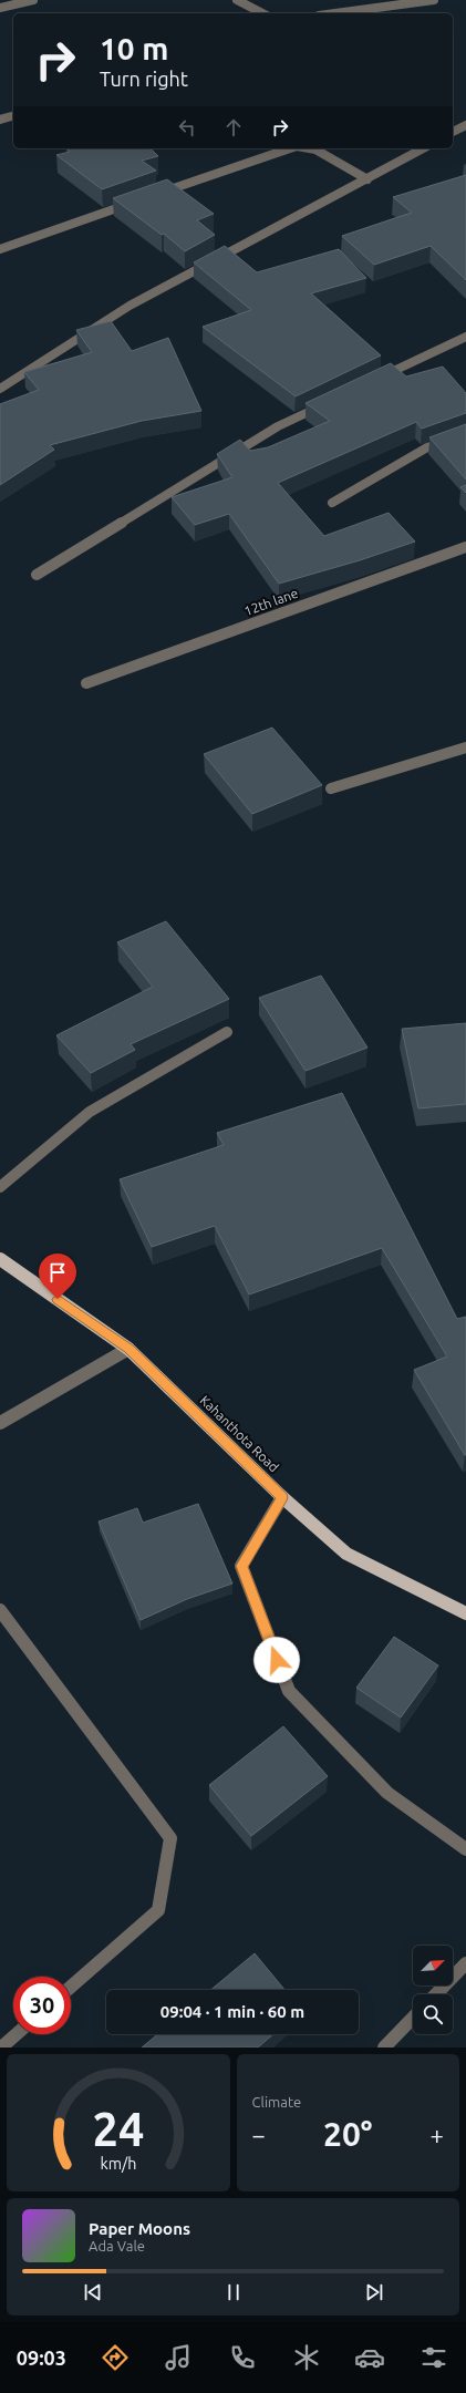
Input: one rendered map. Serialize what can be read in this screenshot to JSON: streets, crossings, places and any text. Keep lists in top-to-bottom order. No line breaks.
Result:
{"streets":{"main road":["Kahanthota Road"],"street":["12th lane"]},"north":"top right","page":{"turn":["10 m","Turn right"],"limit":"30","trip":"09:04 · 1 min · 60 m","tile":"Climate","heat":["−","20°","+"],"song":["Paper Moons","Ada Vale"],"tabs":"09:03","gauge":["24","km/h"]}}
